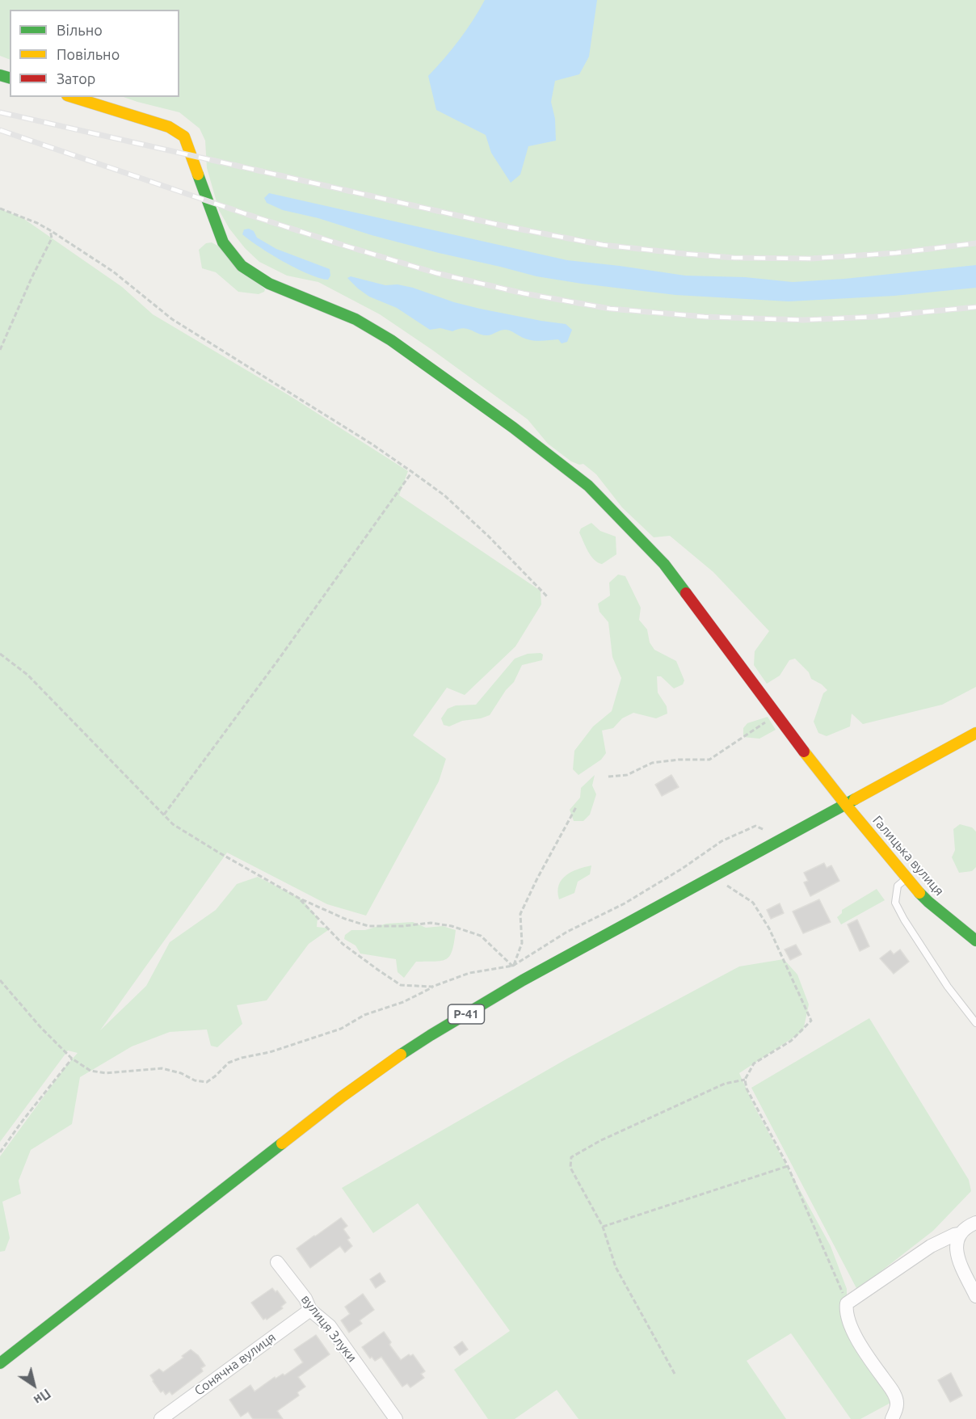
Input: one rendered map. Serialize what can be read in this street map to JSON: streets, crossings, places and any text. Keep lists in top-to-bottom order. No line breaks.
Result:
{"streets":{"main road":["Галицька вулиця","Р-41"],"street":["вулиця Злуки","Сонячна вулиця"]},"crossings":[["Галицька вулиця","Р-41"],["вулиця Злуки","Сонячна вулиця"]],"legend":["Вільно","Повільно","Затор"],"north":"bottom right"}
